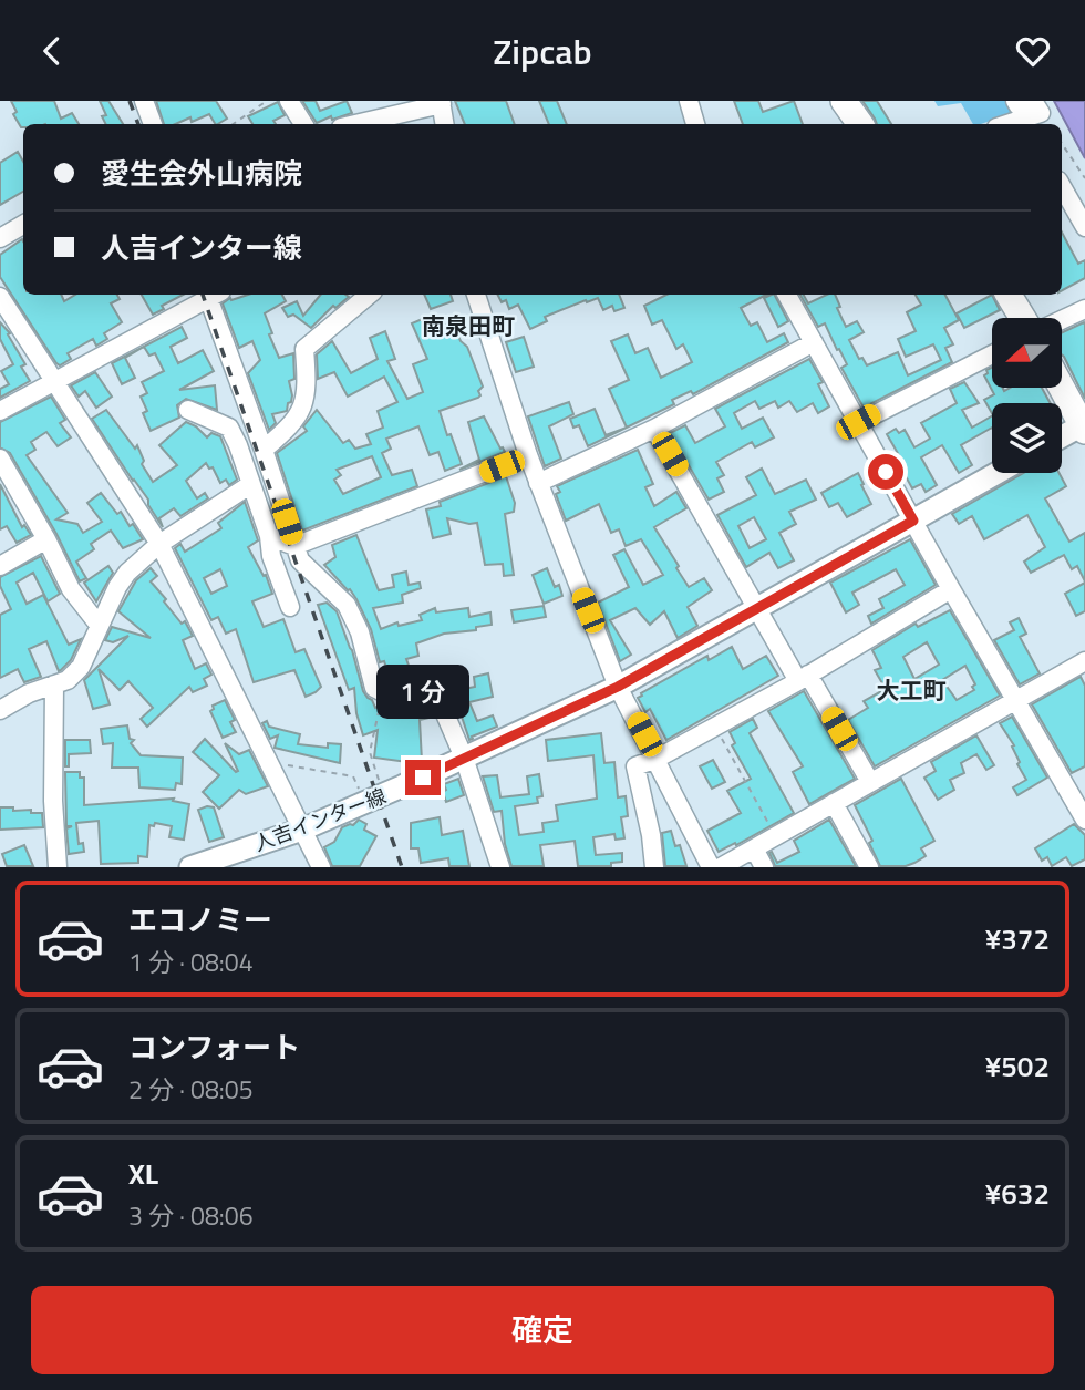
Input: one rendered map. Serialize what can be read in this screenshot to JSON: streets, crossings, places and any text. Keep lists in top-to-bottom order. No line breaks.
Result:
{"streets":{"main road":["人吉インター線"]},"districts":["南泉田町","大工町"],"north":"left","page":{"header":"Zipcab","banner":["愛生会外山病院","人吉インター線"],"bubble":"1 分","list":[{"name":"エコノミー","note":"1 分 · 08:04","value":"¥372"},{"name":"コンフォート","note":"2 分 · 08:05","value":"¥502"},{"name":"XL","note":"3 分 · 08:06","value":"¥632"}],"buttons":"確定"}}
